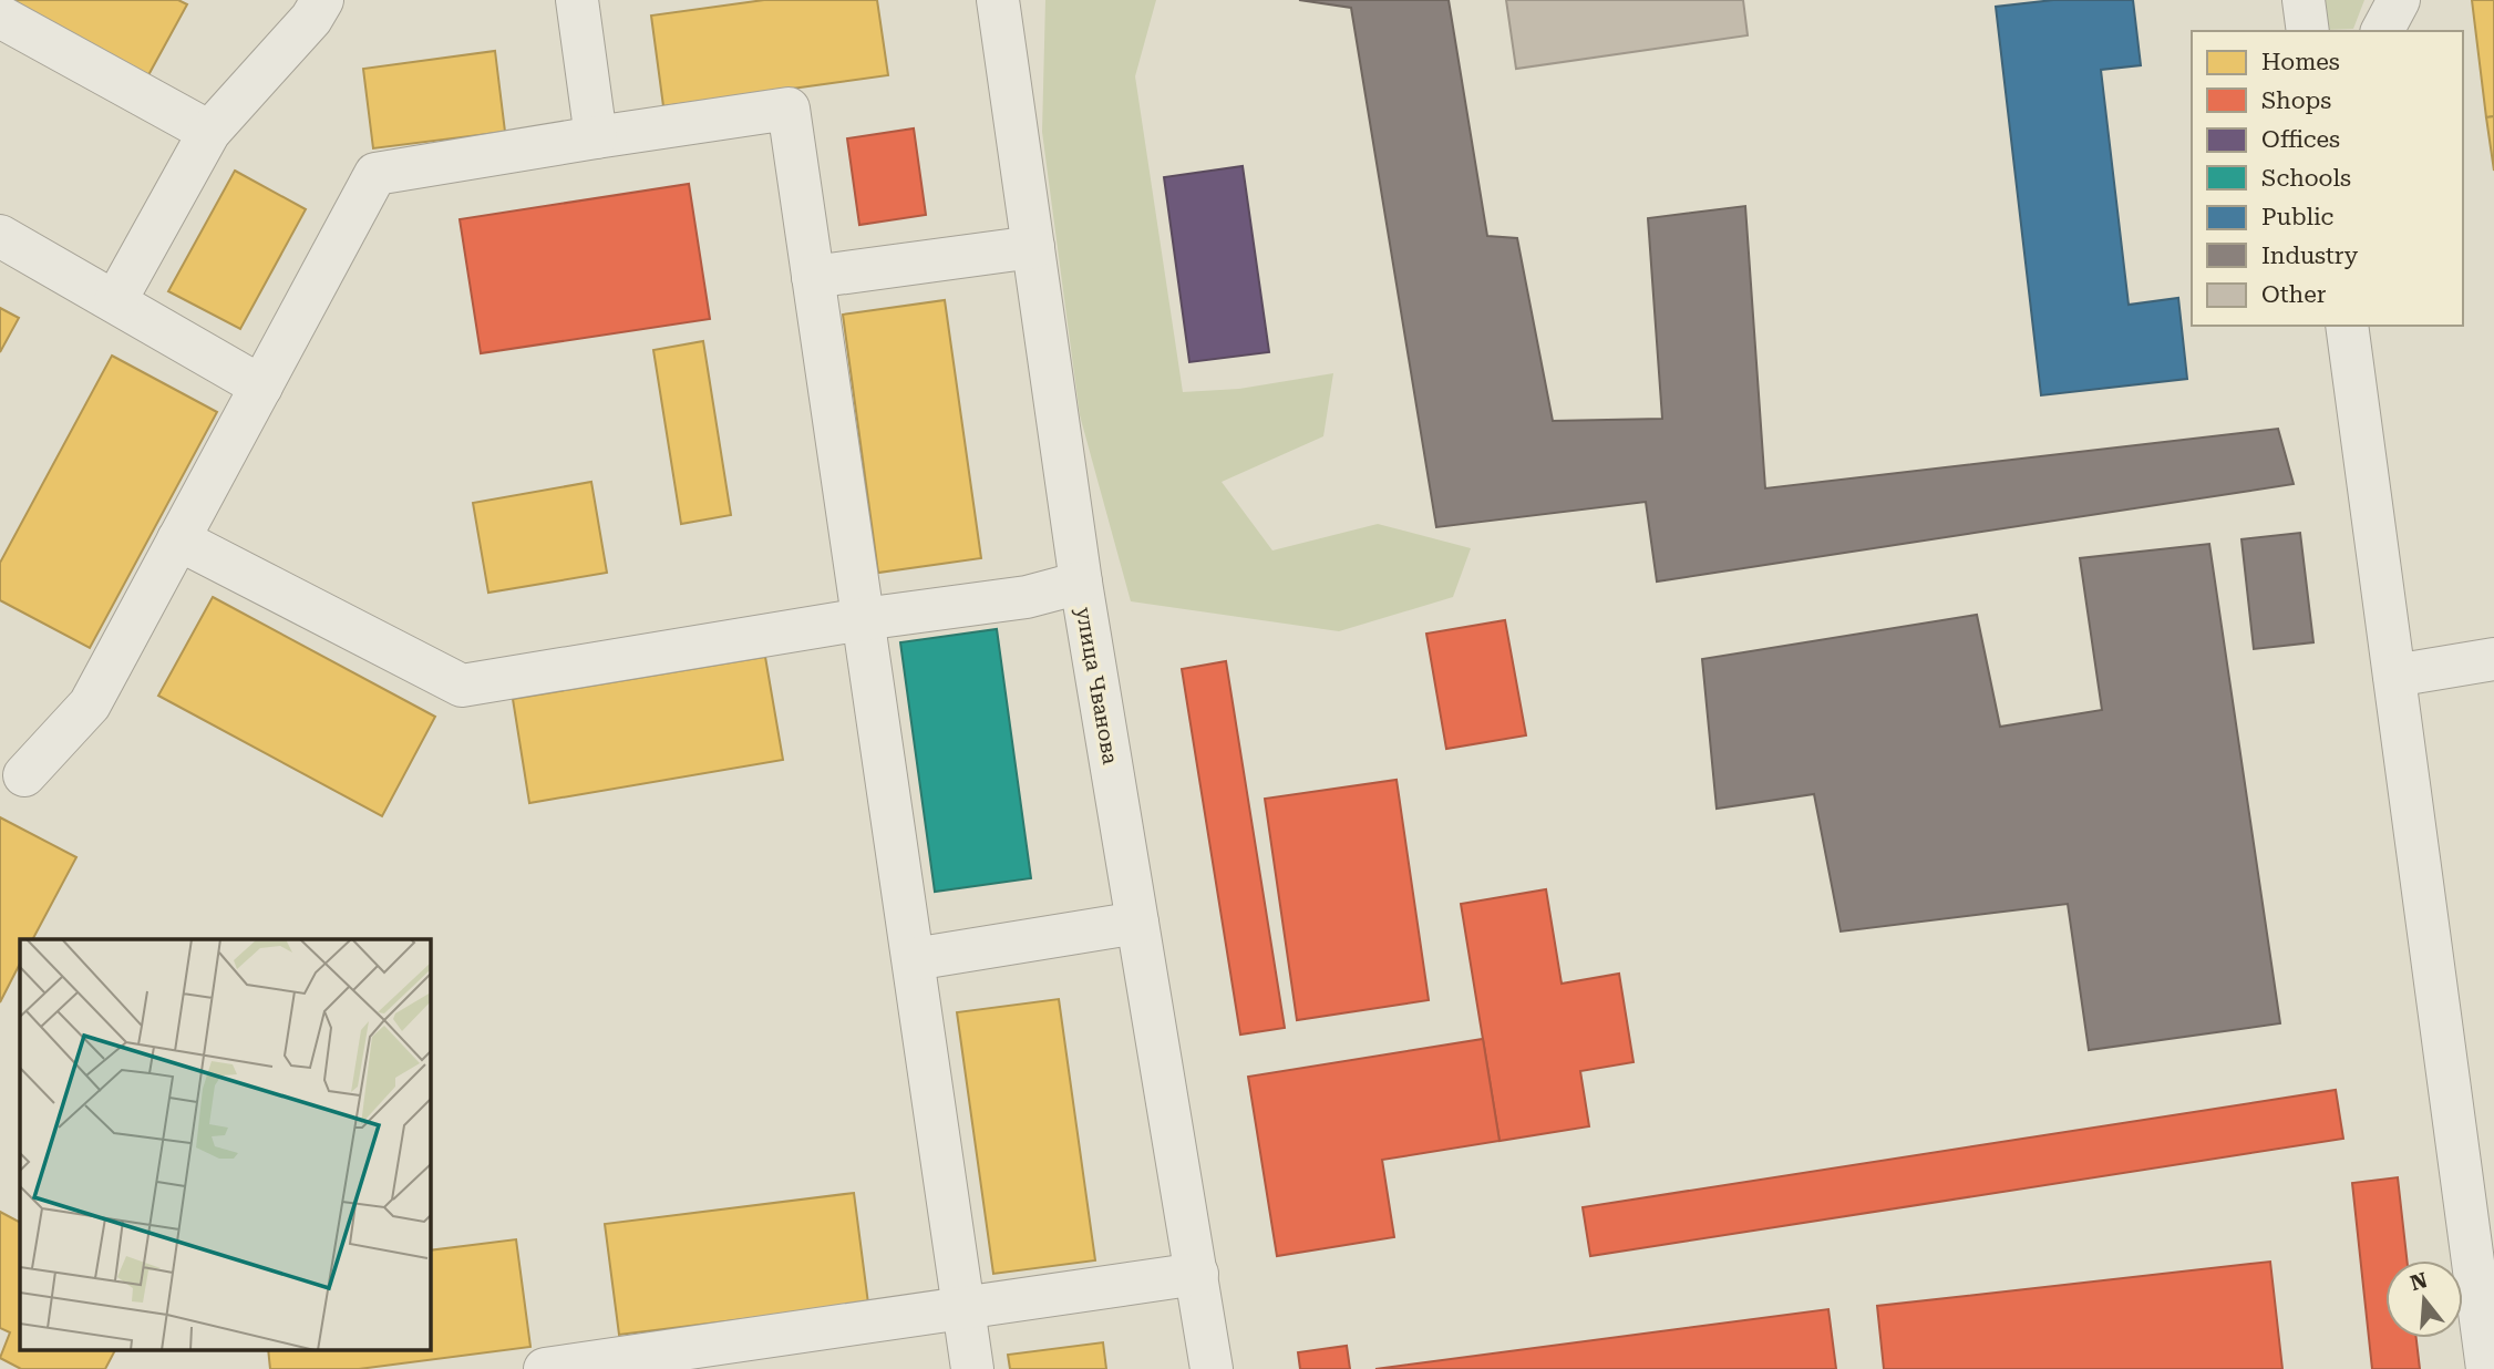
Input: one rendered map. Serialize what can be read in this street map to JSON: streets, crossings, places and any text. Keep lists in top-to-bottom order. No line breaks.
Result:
{"streets":{"street":["улица Чванова"]},"legend":["Homes","Shops","Offices","Schools","Public","Industry","Other"],"north":"top"}
